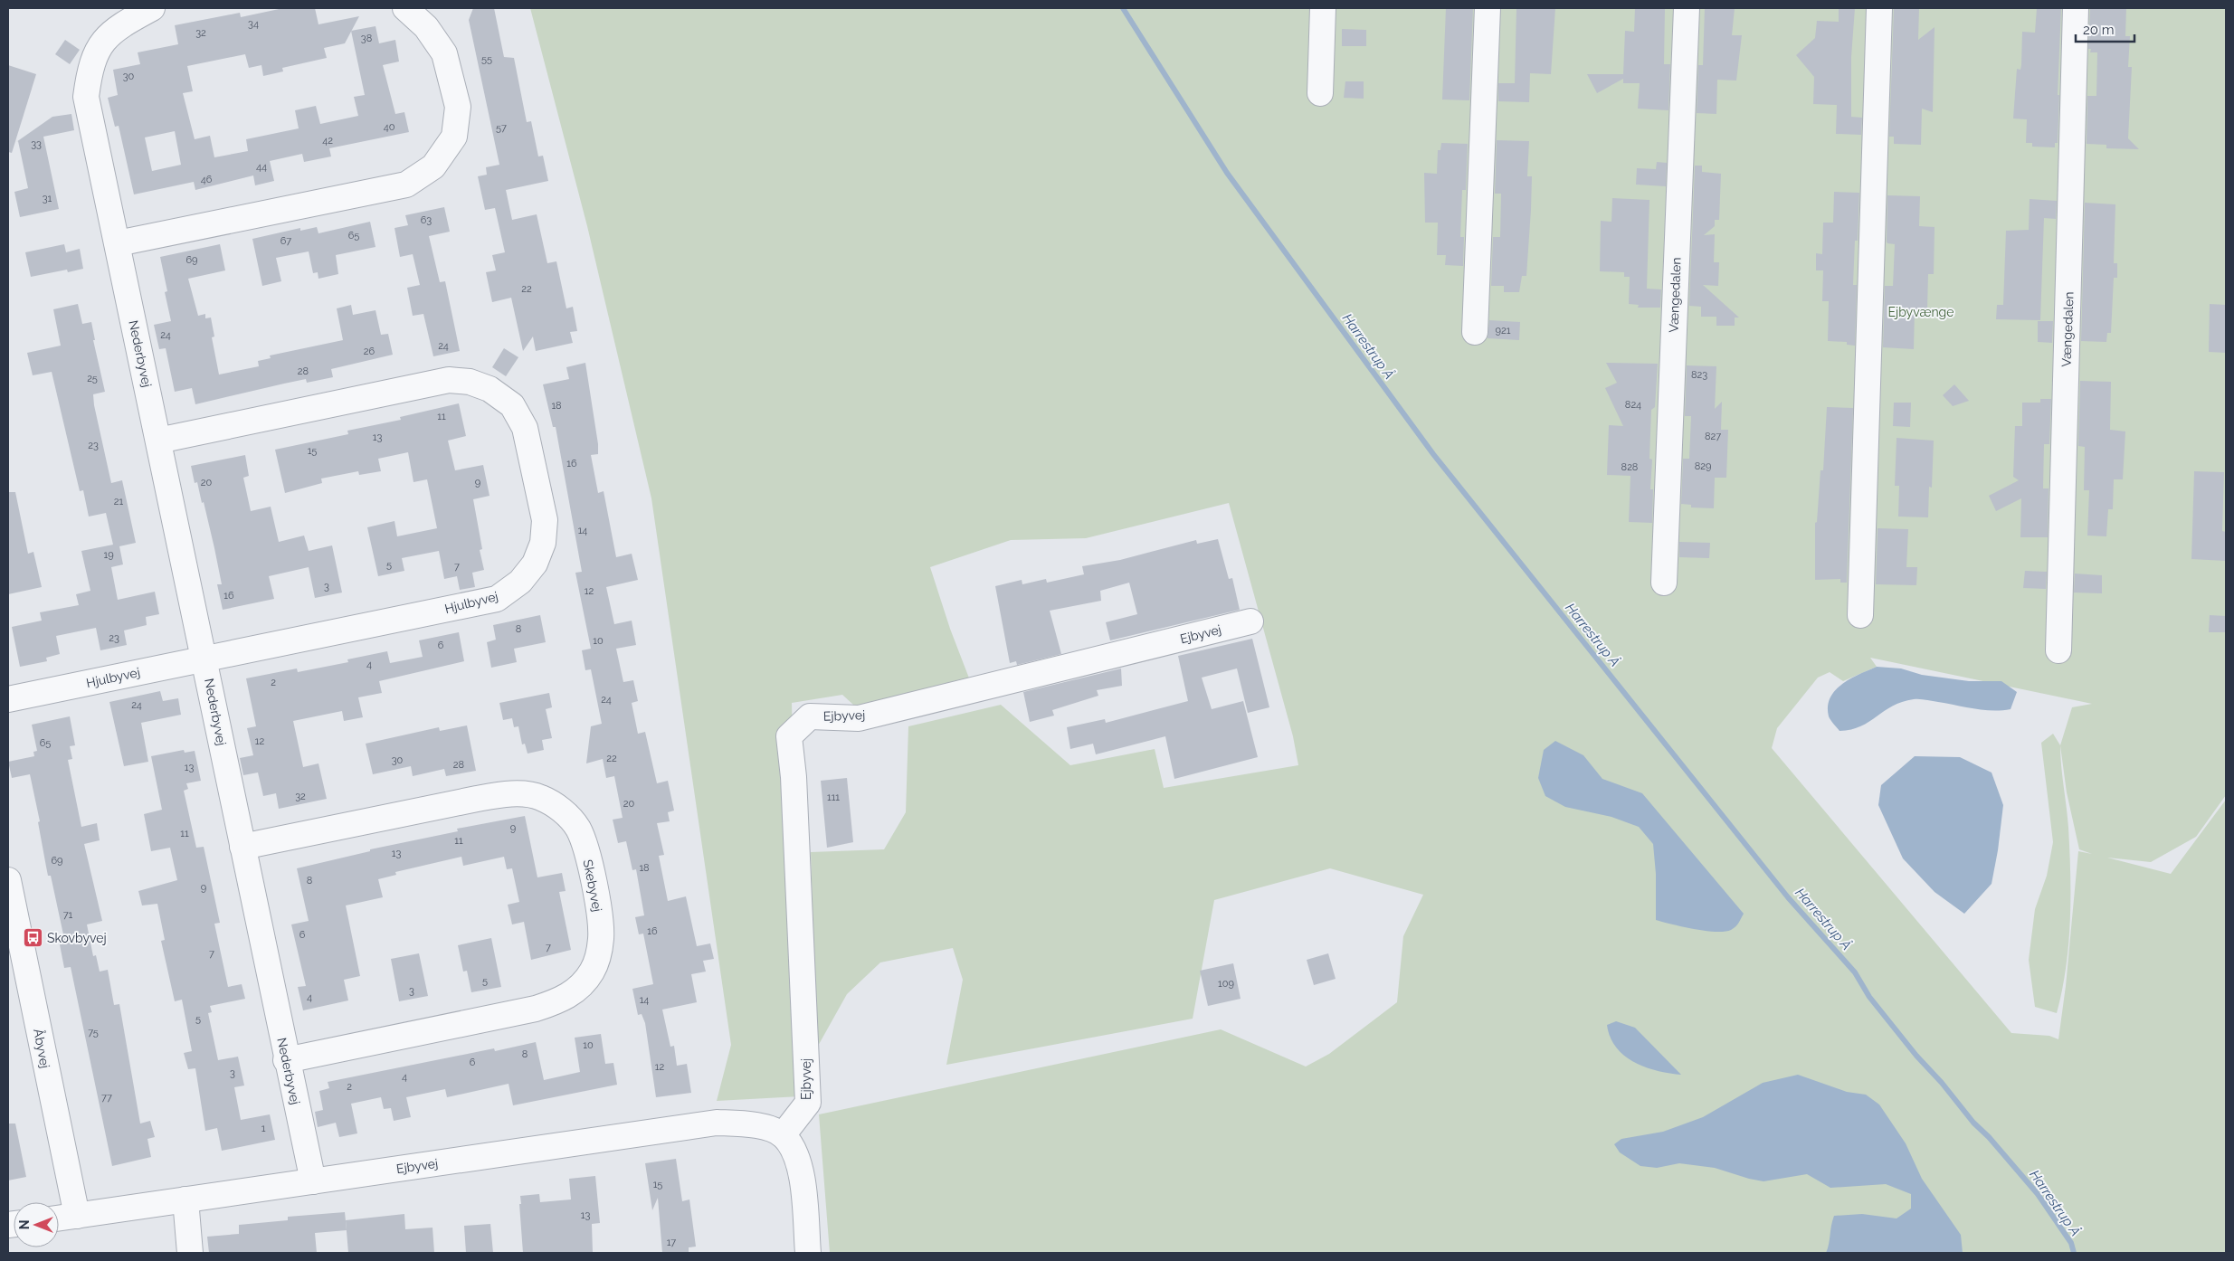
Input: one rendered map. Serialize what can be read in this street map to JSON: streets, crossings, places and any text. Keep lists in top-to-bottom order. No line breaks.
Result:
{"streets":{"street":["Vængedalen","Nederbyvej","Hjulbyvej","Ejbyvej","Skebyvej","Åbyvej"]},"crossings":[["Nederbyvej","Hjulbyvej"],["Nederbyvej","Ejbyvej"],["Nederbyvej","Skebyvej"],["Ejbyvej","Åbyvej"]],"water":["Harrestrup Å"],"parks":["Ejbyvænge"],"places":{"bus stop":["Skovbyvej"]},"house_numbers":["34","32","38","55","30","40","57","42","33","44","46","31","63","65","67","69","22","921","24","24","26","28","823","25","824","18","11","827","13","23","15","16","829","828","20","9","21","14","19","5","7","3","12","16","8","23","10","6","4","2","24","24","12","65","22","30","28","13","32","111","20","9","11","11","13","69","18","8","9","71","16","6","7","7","5","109","3","4","14","5","75","10","8","6","12","3","4","2","77","1","15","13","17"],"scale_bar":"20 m","north":"left"}
